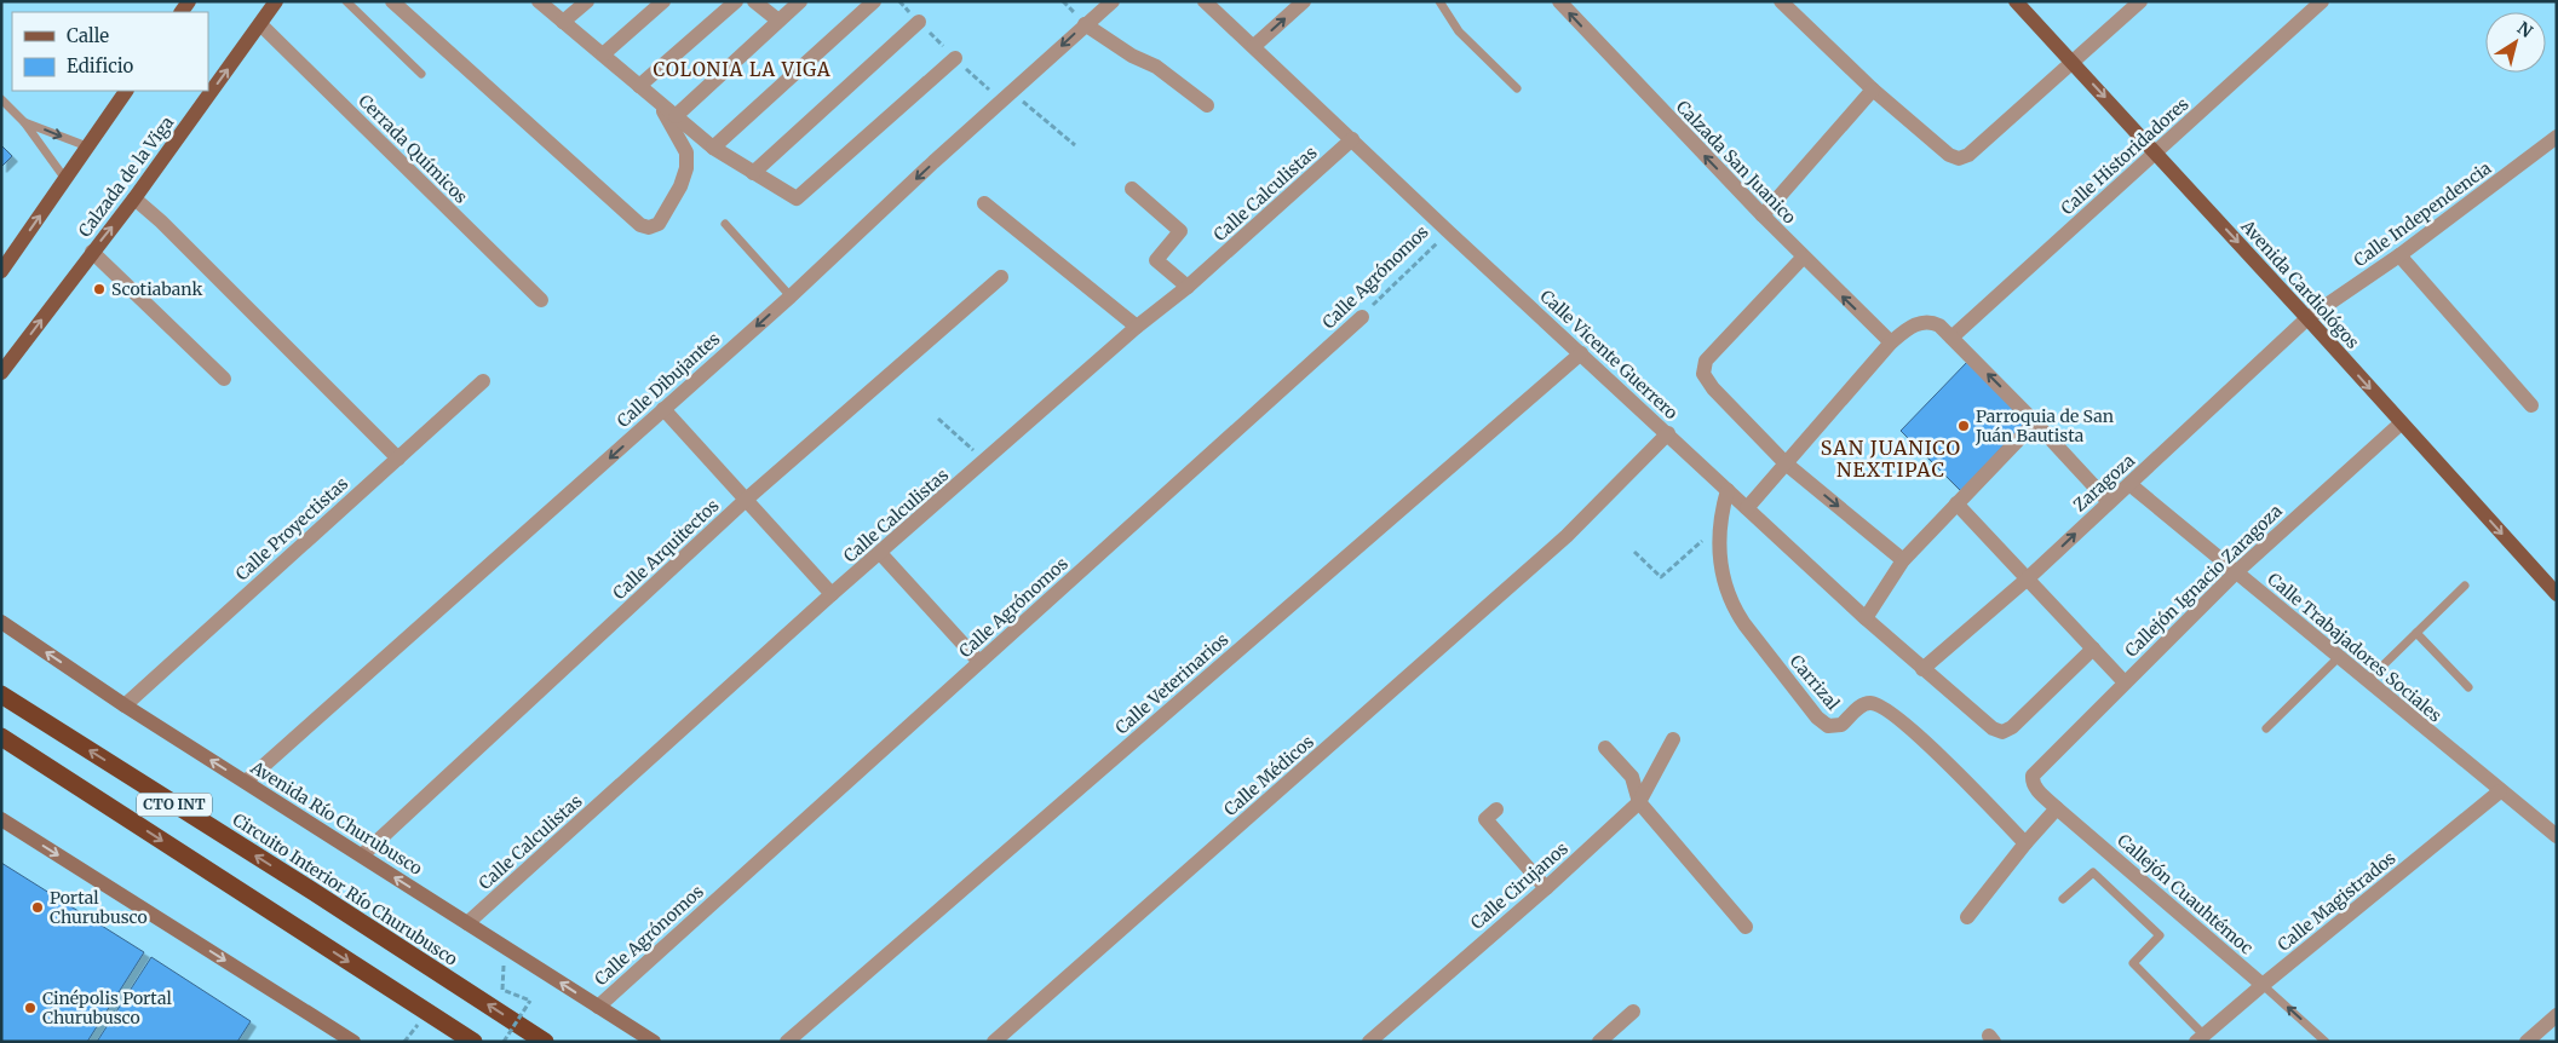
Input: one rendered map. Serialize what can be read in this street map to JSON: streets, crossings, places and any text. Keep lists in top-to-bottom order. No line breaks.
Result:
{"streets":{"highway":["CTO INT","Circuito Interior Río Churubusco"],"main road":["Calzada de la Viga","Avenida Cardiológos","Avenida Río Churubusco"],"street":["Cerrada Químicos","Calle Historidadores","Calzada San Juanico","Calle Calculistas","Calle Independencia","Calle Agrónomos","Calle Vicente Guerrero","Calle Dibujantes","Zaragoza","Calle Proyectistas","Calle Arquitectos","Callejón Ignacio Zaragoza","Calle Trabajadores Sociales","Carrizal","Calle Veterinarios","Calle Médicos","Calle Cirujanos","Callejón Cuauhtémoc","Calle Magistrados"]},"crossings":[["Cerrada Químicos","Calzada de la Viga"],["Calle Historidadores","Avenida Cardiológos"],["Calle Calculistas","Calle Vicente Guerrero"],["Calle Calculistas","Avenida Río Churubusco"],["Calle Independencia","Avenida Cardiológos"],["Calle Independencia","Zaragoza"],["Calle Agrónomos","Calle Vicente Guerrero"],["Calle Agrónomos","Avenida Río Churubusco"],["Avenida Cardiológos","Zaragoza"],["Avenida Cardiológos","Callejón Ignacio Zaragoza"],["Calle Vicente Guerrero","Zaragoza"],["Calle Vicente Guerrero","Carrizal"],["Calle Vicente Guerrero","Calle Veterinarios"],["Calle Vicente Guerrero","Calle Médicos"],["Calle Dibujantes","Avenida Río Churubusco"],["Zaragoza","Calle Trabajadores Sociales"],["Calle Proyectistas","Avenida Río Churubusco"],["Calle Arquitectos","Avenida Río Churubusco"],["Callejón Ignacio Zaragoza","Calle Trabajadores Sociales"],["Callejón Ignacio Zaragoza","Callejón Cuauhtémoc"],["Calle Trabajadores Sociales","Calle Magistrados"],["Callejón Cuauhtémoc","Calle Magistrados"]],"one_way":["Calzada San Juanico","Avenida Cardiológos","Calle Dibujantes","Avenida Río Churubusco"],"districts":["COLONIA LA VIGA","SAN JUANICO NEXTIPAC"],"places":["Scotiabank","Parroquia de San Juán Bautista","Portal Churubusco","Cinépolis Portal Churubusco"],"legend":["Calle","Edificio"],"north":"top right"}
